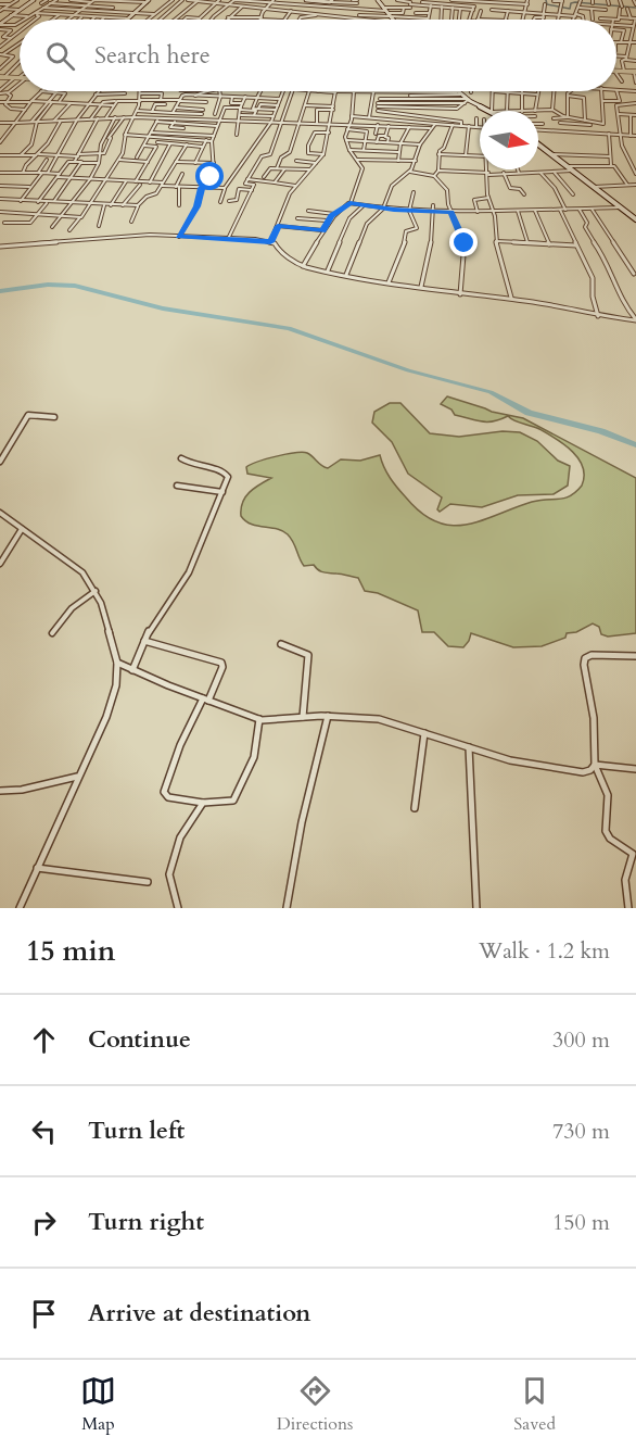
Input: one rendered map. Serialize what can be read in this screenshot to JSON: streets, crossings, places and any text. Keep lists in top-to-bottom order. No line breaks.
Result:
{"north":"right","page":{"search":"Search here","heading":["15 min","Walk · 1.2 km"],"list":[["Continue","300 m"],["Turn left","730 m"],["Turn right","150 m"],"Arrive at destination"],"nav":["Map","Directions","Saved"]}}
